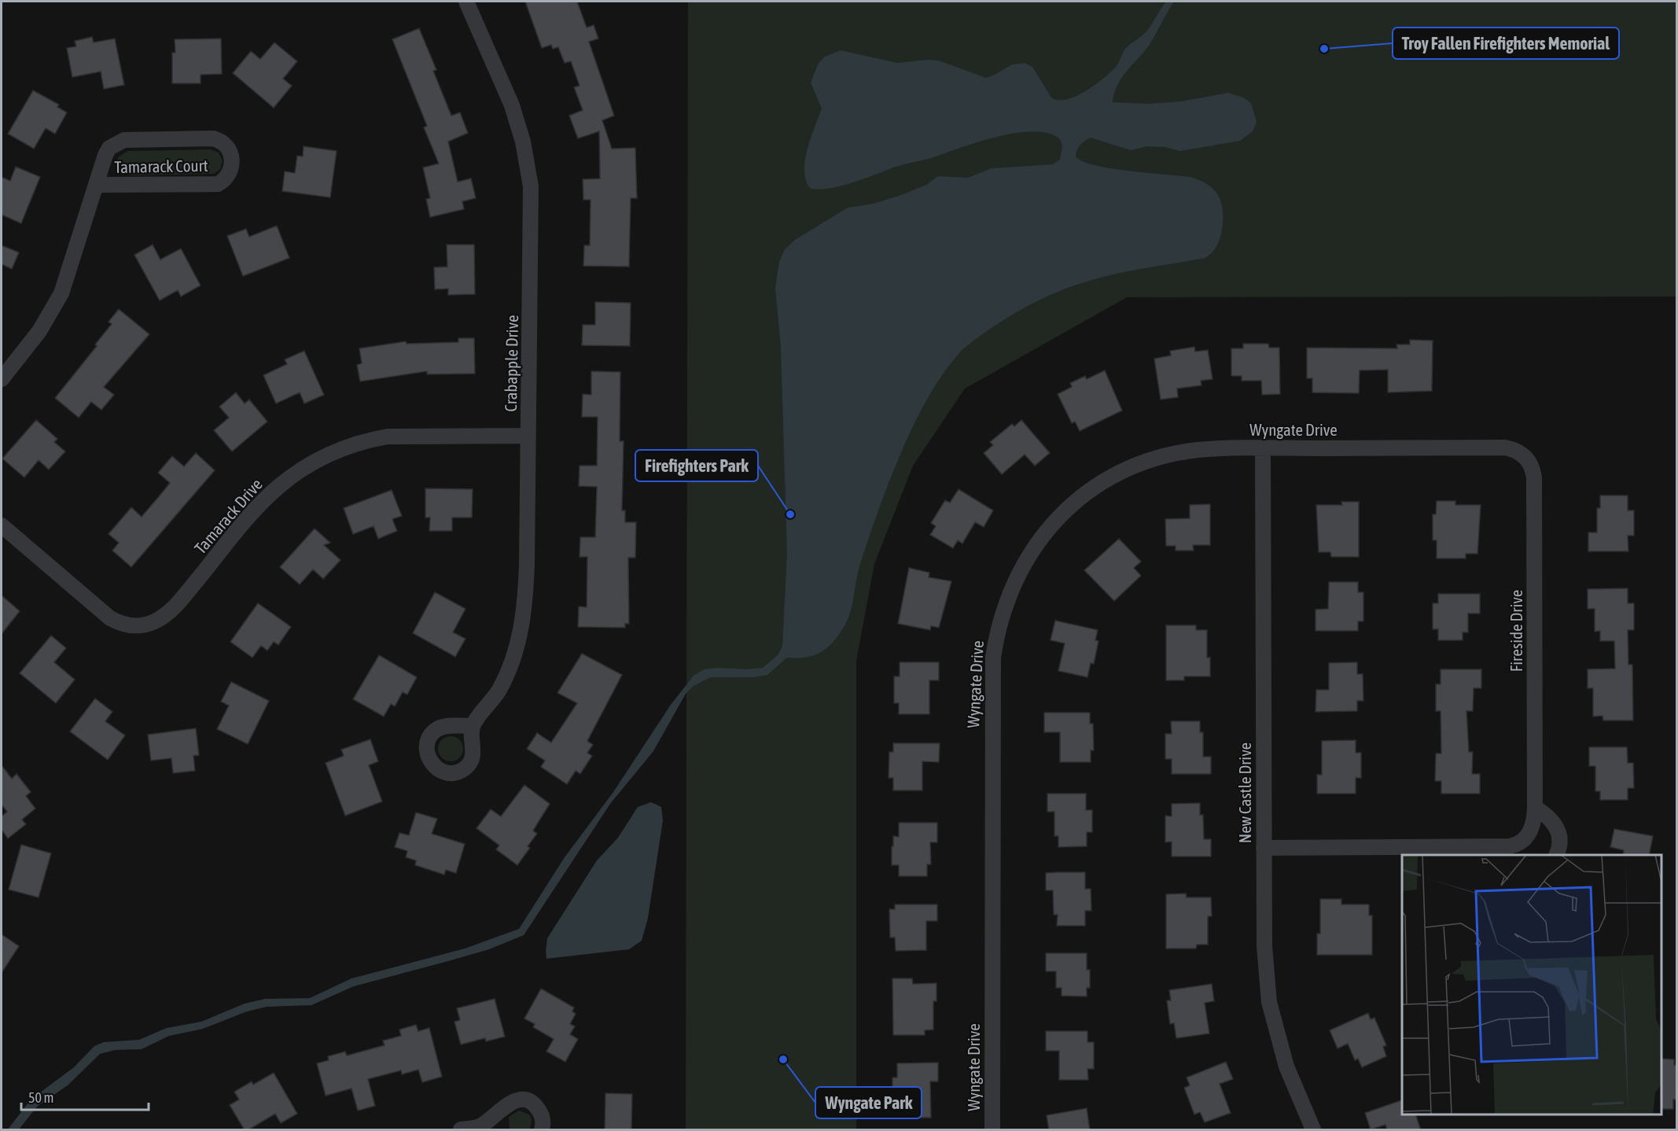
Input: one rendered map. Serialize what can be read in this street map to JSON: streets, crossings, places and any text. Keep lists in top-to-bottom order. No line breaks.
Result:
{"streets":{"street":["Tamarack Court","Crabapple Drive","Wyngate Drive","Tamarack Drive","Fireside Drive","New Castle Drive"]},"crossings":[["Crabapple Drive","Tamarack Drive"],["Wyngate Drive","Fireside Drive"],["Wyngate Drive","New Castle Drive"],["Fireside Drive","New Castle Drive"]],"places":["Troy Fallen Firefighters Memorial","Firefighters Park","Wyngate Park"],"scale_bar":"50 m"}
